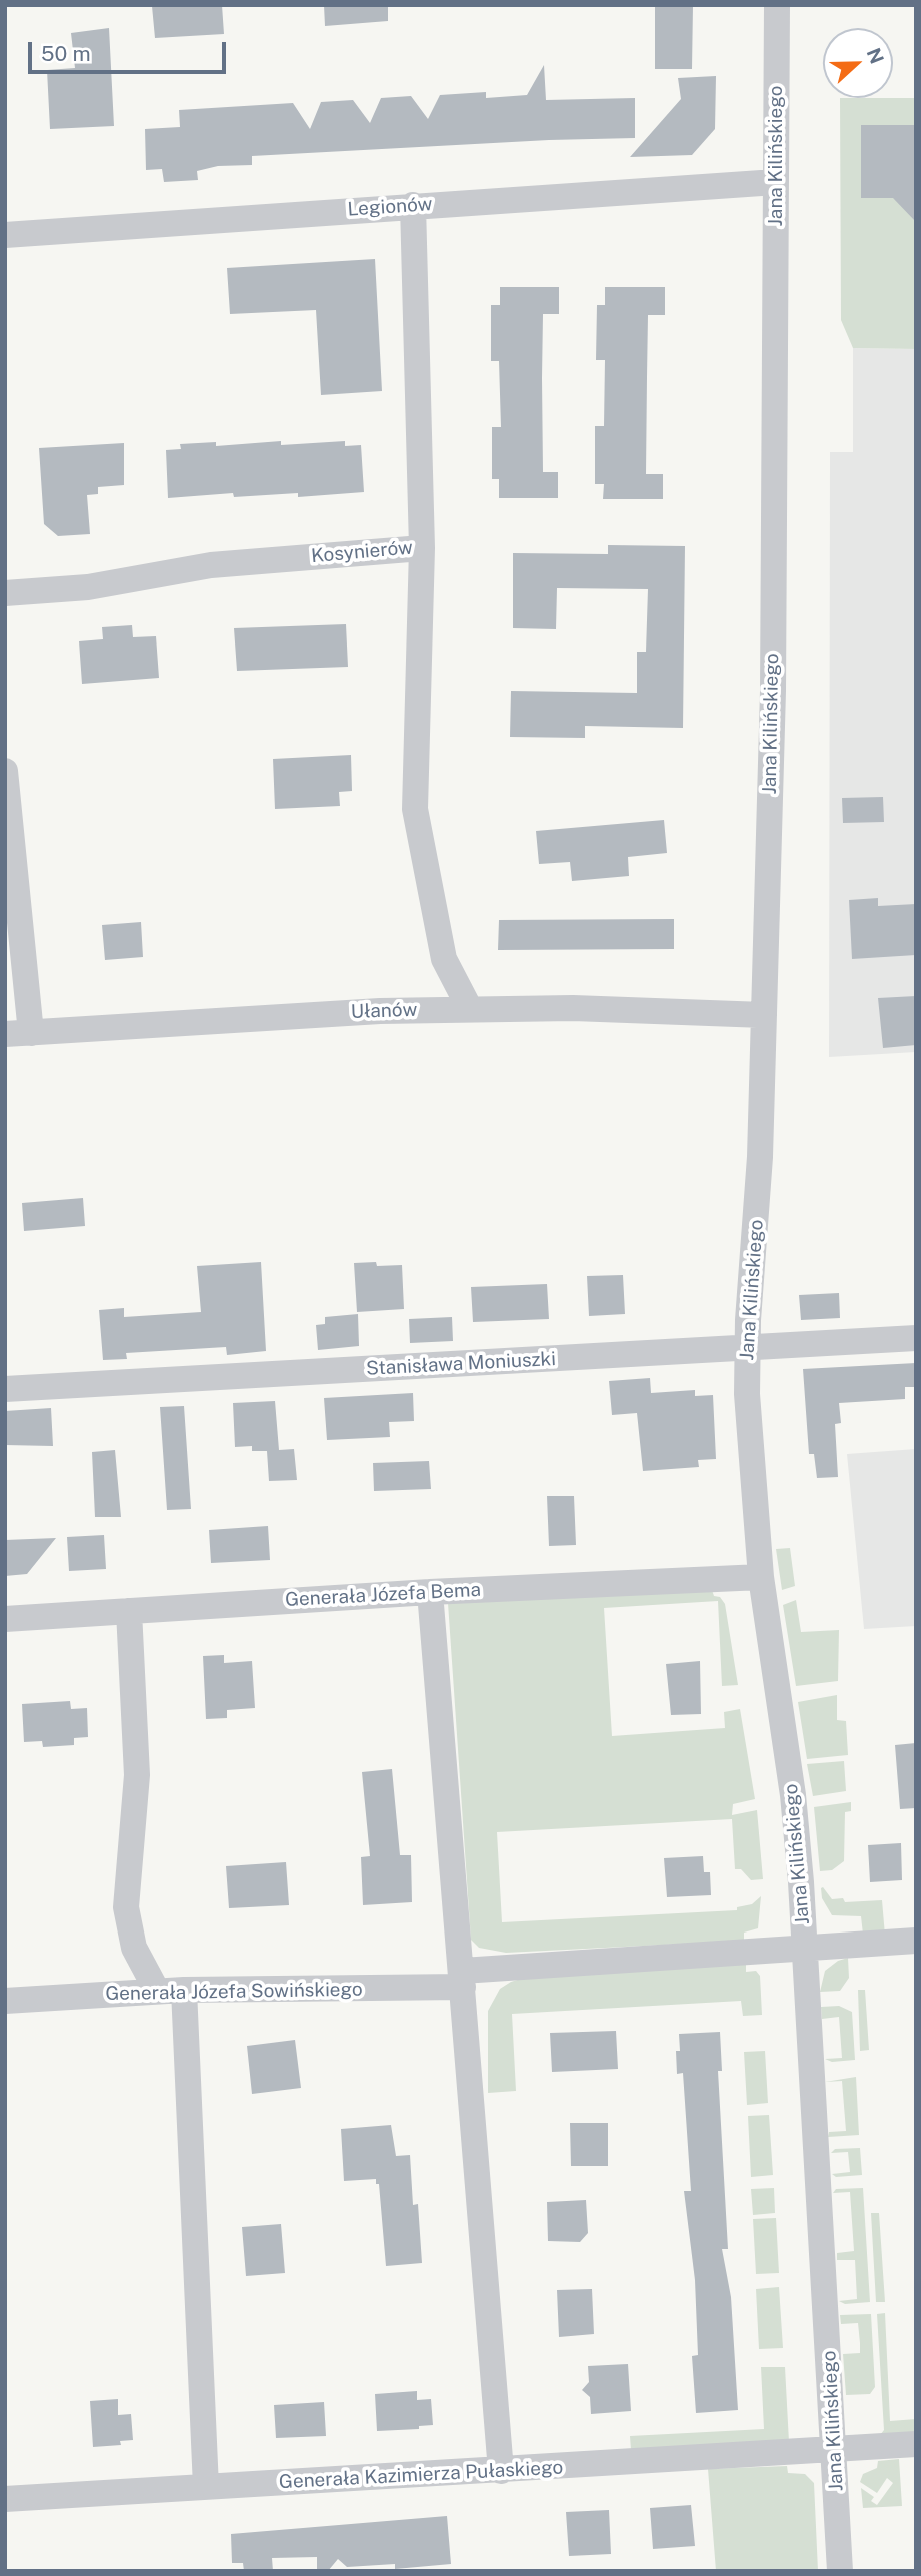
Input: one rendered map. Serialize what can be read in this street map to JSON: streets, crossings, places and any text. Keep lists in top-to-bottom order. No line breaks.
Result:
{"streets":{"street":["Jana Kilińskiego","Legionów","Kosynierów","Ułanów","Stanisława Moniuszki","Generała Józefa Bema","Generała Józefa Sowińskiego","Generała Kazimierza Pułaskiego"]},"crossings":[["Jana Kilińskiego","Legionów"],["Jana Kilińskiego","Ułanów"],["Jana Kilińskiego","Stanisława Moniuszki"],["Jana Kilińskiego","Generała Józefa Bema"],["Jana Kilińskiego","Generała Józefa Sowińskiego"],["Jana Kilińskiego","Generała Kazimierza Pułaskiego"],["Legionów","Kosynierów"]],"scale_bar":"50 m","north":"right"}
